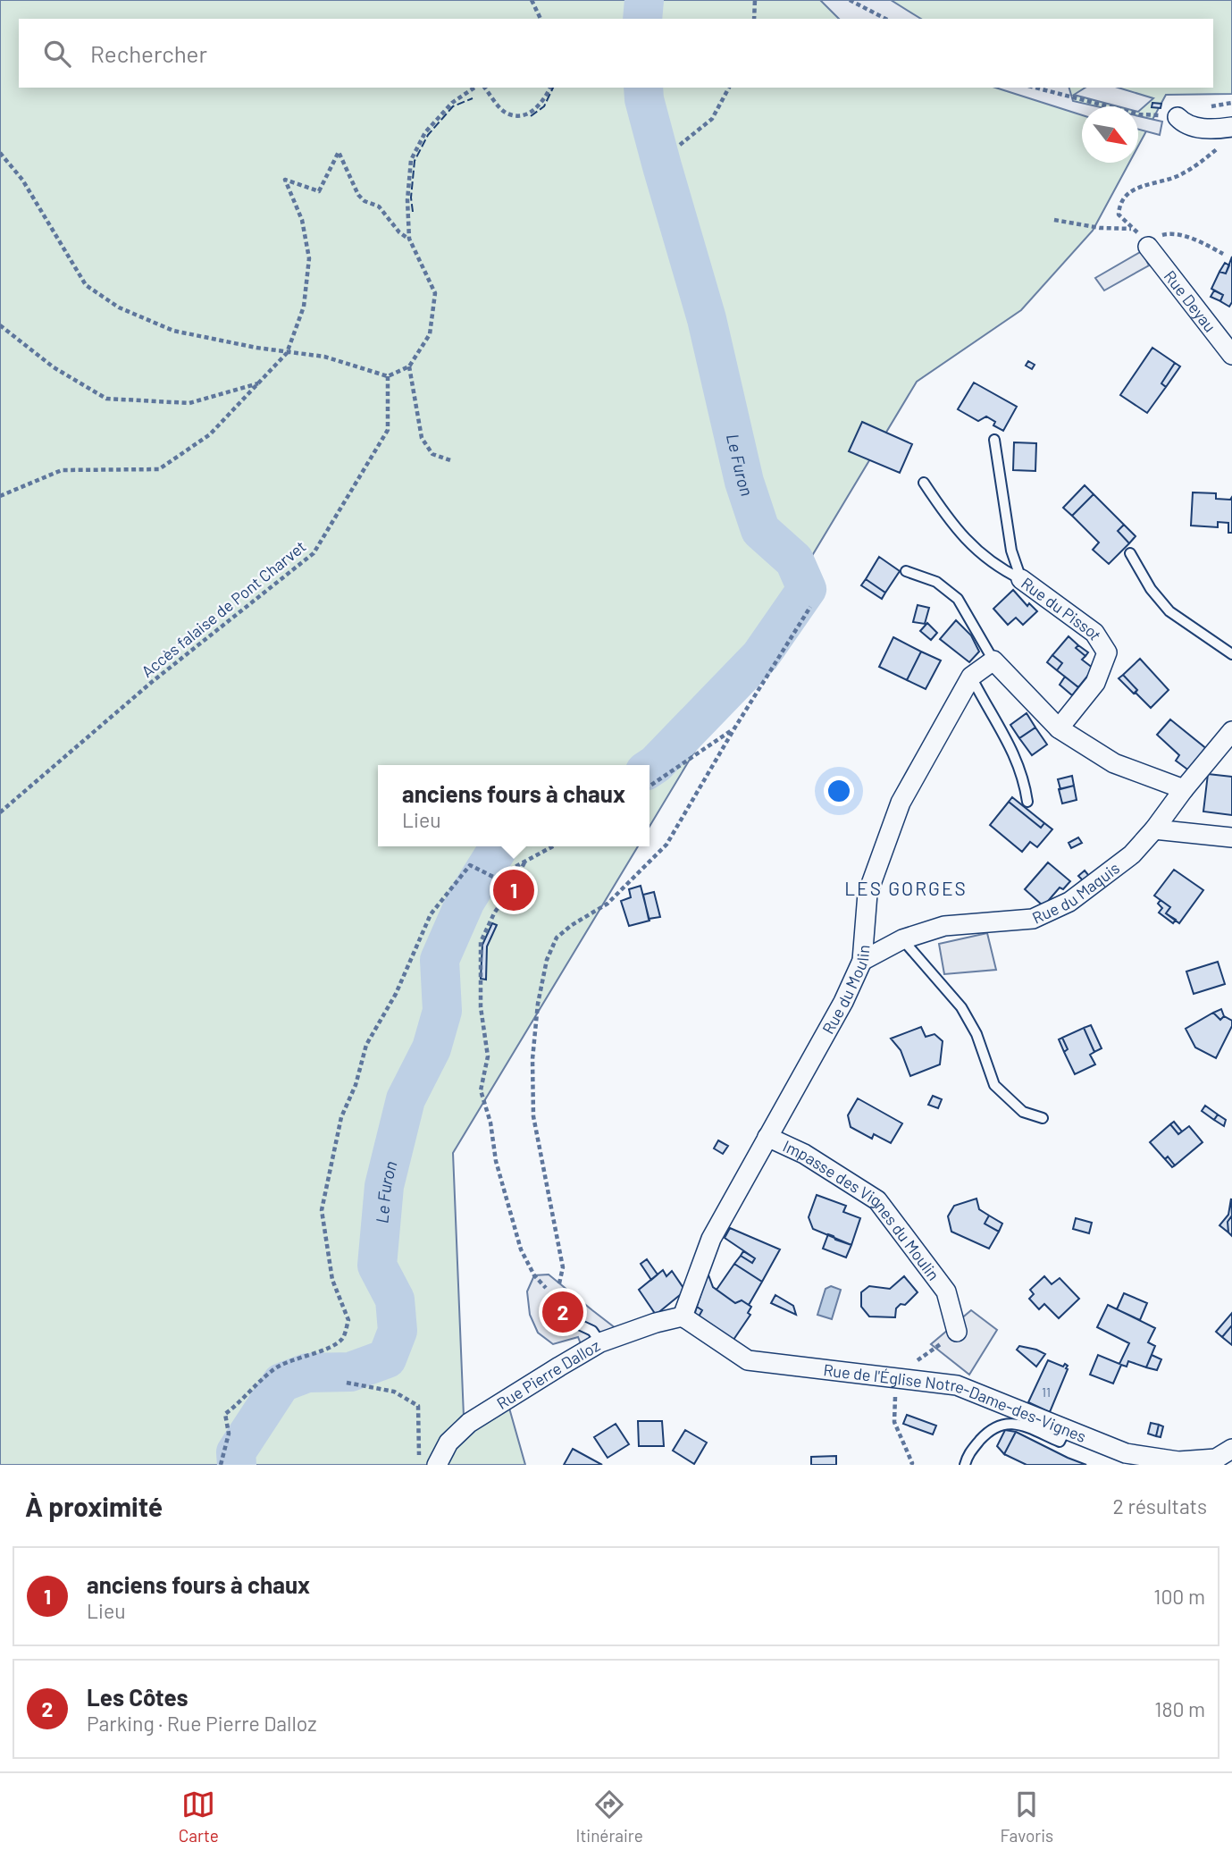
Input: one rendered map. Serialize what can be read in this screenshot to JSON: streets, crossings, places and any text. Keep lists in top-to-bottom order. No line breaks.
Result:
{"streets":{"street":["Rue Deyau","Rue du Pissot","Rue du Maquis","Rue du Moulin","Impasse des Vignes du Moulin","Rue Pierre Dalloz","Rue de l'Église Notre-Dame-des-Vignes"],"path":["Accès falaise de Pont Charvet"]},"crossings":[["Rue du Maquis","Rue du Moulin"],["Rue du Moulin","Impasse des Vignes du Moulin"],["Rue du Moulin","Rue Pierre Dalloz"],["Rue du Moulin","Rue de l'Église Notre-Dame-des-Vignes"],["Rue Pierre Dalloz","Rue de l'Église Notre-Dame-des-Vignes"]],"districts":["LES GORGES"],"water":["Le Furon"],"house_numbers":["11"],"north":"bottom right","page":{"search":"Rechercher","popup":["anciens fours à chaux","Lieu"],"pins":["1","2"],"heading":["À proximité","2 résultats"],"list":[{"mark":"1","name":"anciens fours à chaux","note":"Lieu","value":"100 m"},{"mark":"2","name":"Les Côtes","note":"Parking · Rue Pierre Dalloz","value":"180 m"}],"nav":["Carte","Itinéraire","Favoris"]}}
